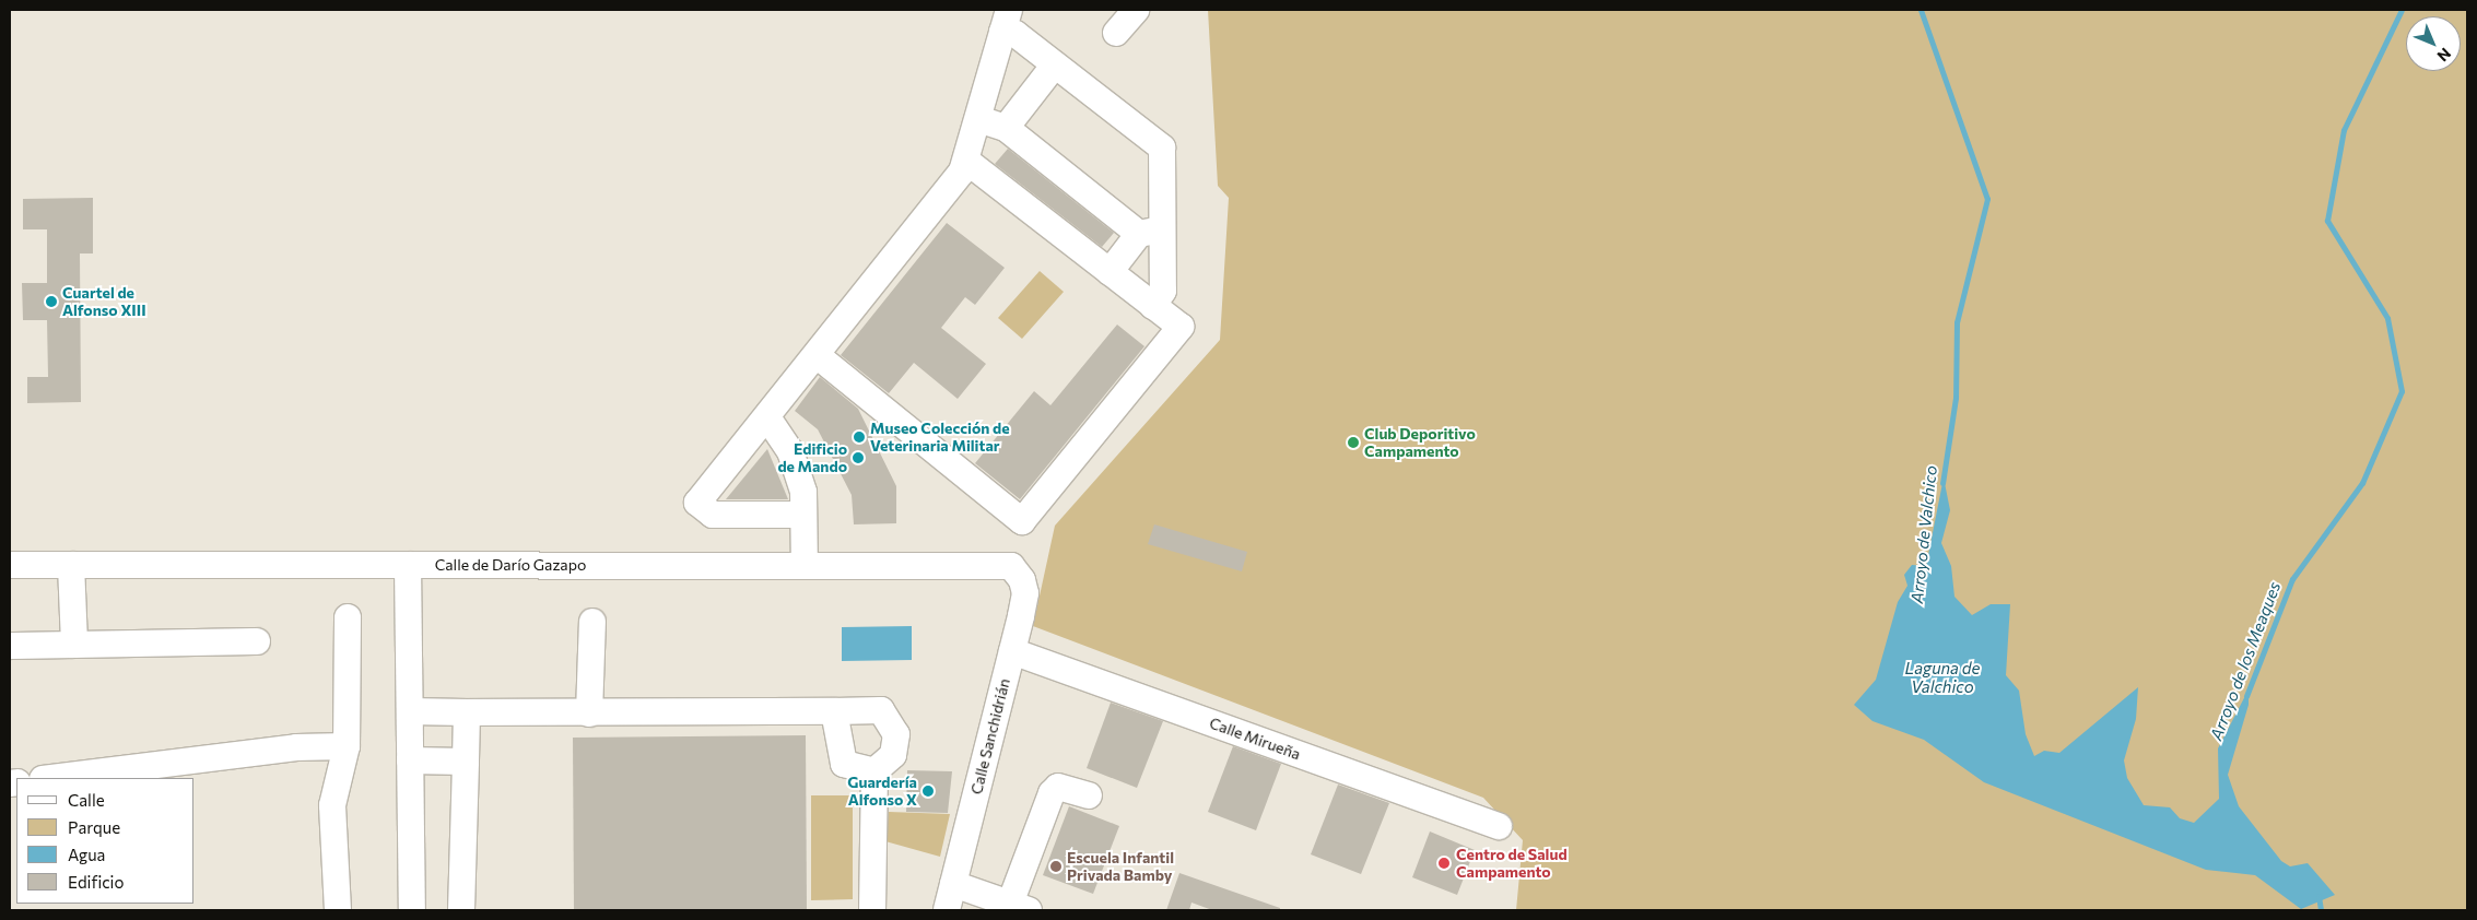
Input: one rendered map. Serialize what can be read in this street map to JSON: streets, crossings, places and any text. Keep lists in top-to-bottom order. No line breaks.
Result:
{"streets":{"street":["Calle de Darío Gazapo","Calle Sanchidrián","Calle Mirueña"]},"crossings":[["Calle de Darío Gazapo","Calle Sanchidrián"],["Calle Sanchidrián","Calle Mirueña"]],"water":["Arroyo de Valchico","Arroyo de los Meaques","Laguna de Valchico"],"places":["Cuartel de Alfonso XIII","Museo Colección de Veterinaria Militar","Club Deporitivo Campamento","Edificio de Mando","Guardería Alfonso X","Centro de Salud Campamento","Escuela Infantil Privada Bamby"],"legend":["Calle","Parque","Agua","Edificio"],"north":"bottom right"}
